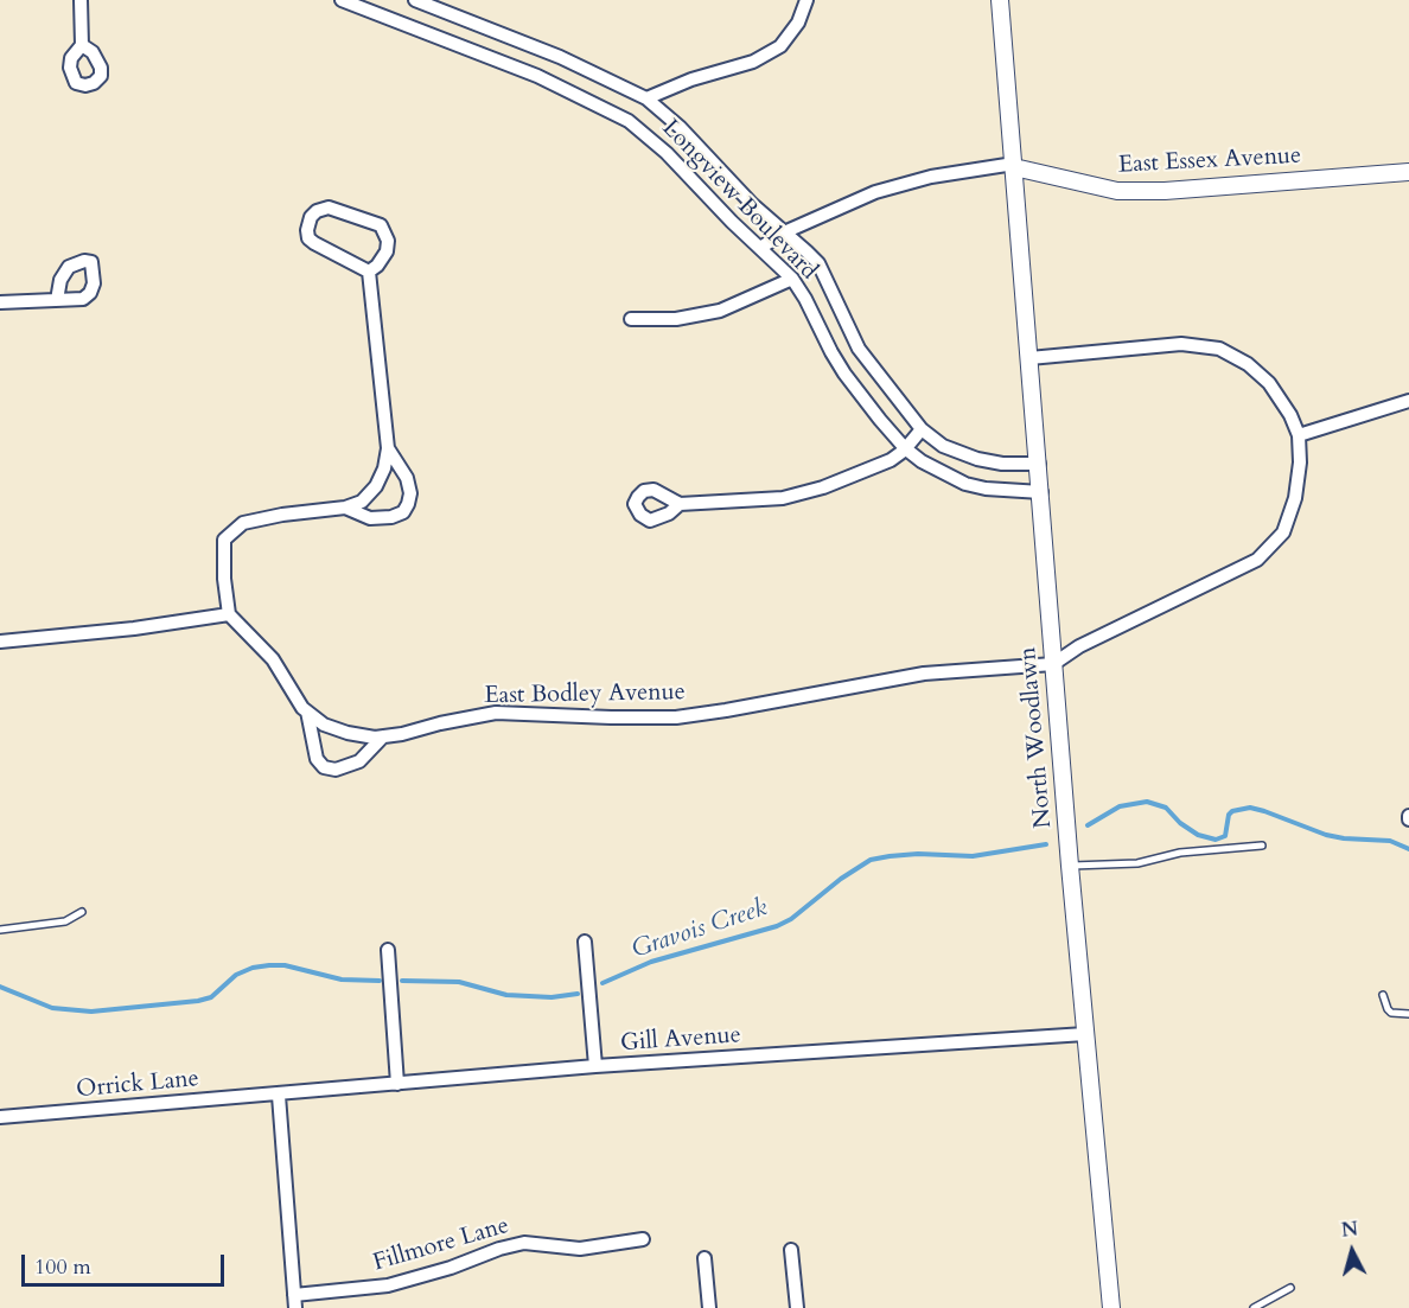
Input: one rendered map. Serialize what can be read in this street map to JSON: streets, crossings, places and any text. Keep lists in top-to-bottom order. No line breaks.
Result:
{"streets":{"street":["East Essex Avenue","Longview Boulevard","East Bodley Avenue","North Woodlawn","Gill Avenue","Orrick Lane","Fillmore Lane"]},"crossings":[["East Essex Avenue","Longview Boulevard"],["East Essex Avenue","North Woodlawn"],["Longview Boulevard","North Woodlawn"],["East Bodley Avenue","North Woodlawn"],["North Woodlawn","Gill Avenue"],["Gill Avenue","Orrick Lane"]],"water":["Gravois Creek"],"scale_bar":"100 m","north":"top"}
